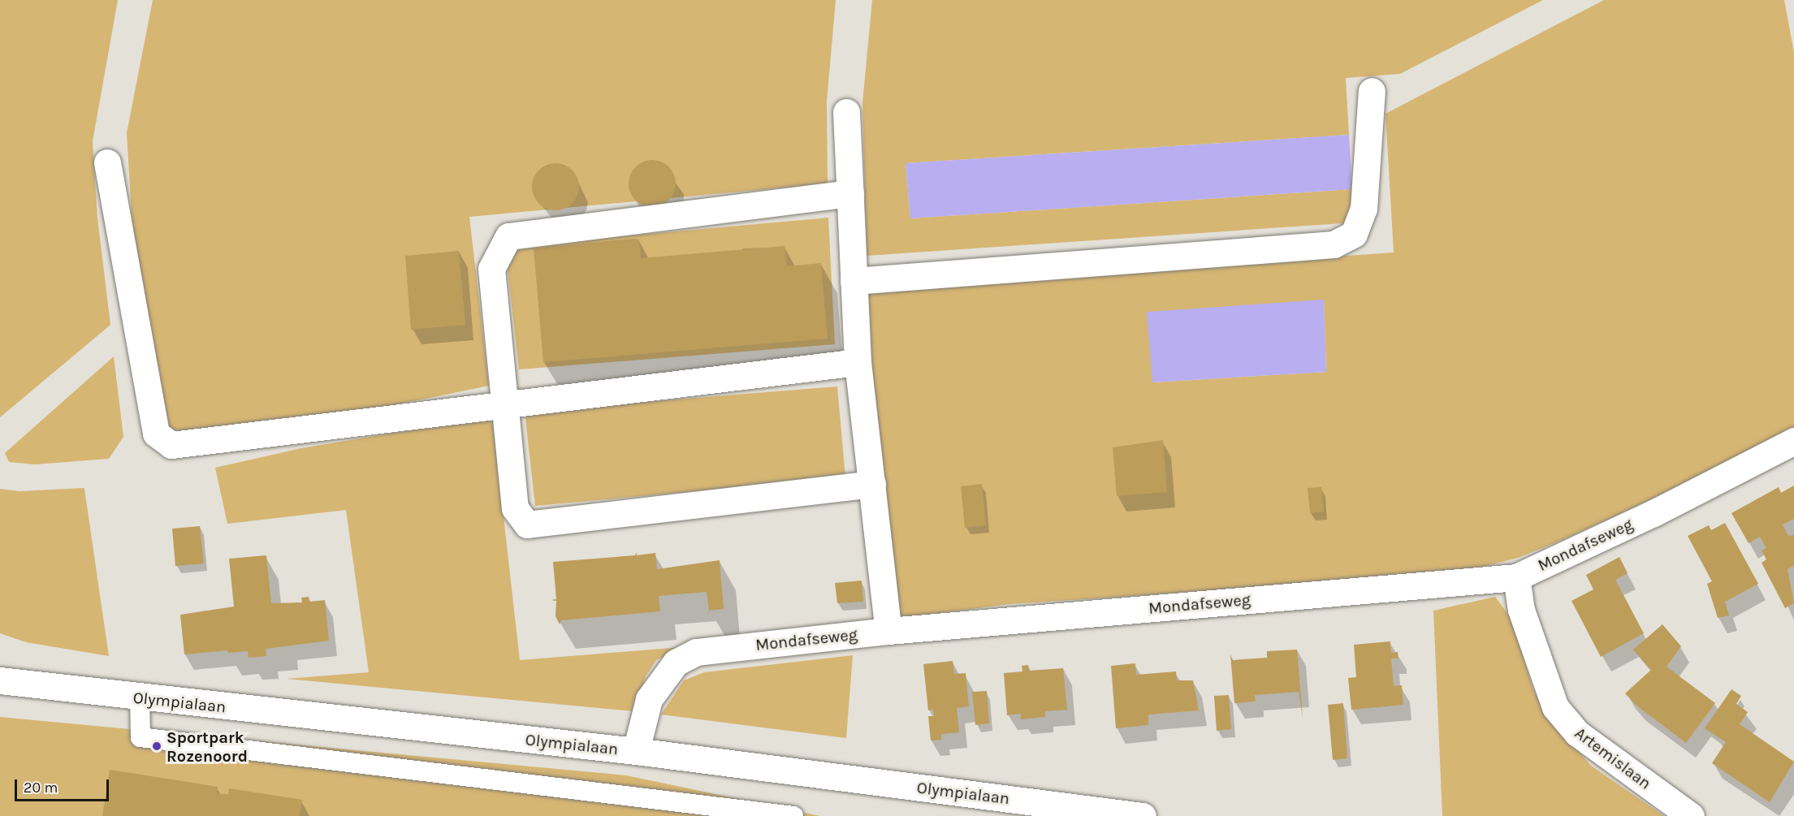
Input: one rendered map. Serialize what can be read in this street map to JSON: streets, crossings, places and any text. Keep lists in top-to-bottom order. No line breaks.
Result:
{"streets":{"street":["Mondafseweg","Olympialaan","Artemislaan"]},"crossings":[["Mondafseweg","Olympialaan"],["Mondafseweg","Artemislaan"]],"places":["Sportpark Rozenoord"],"scale_bar":"20 m"}
